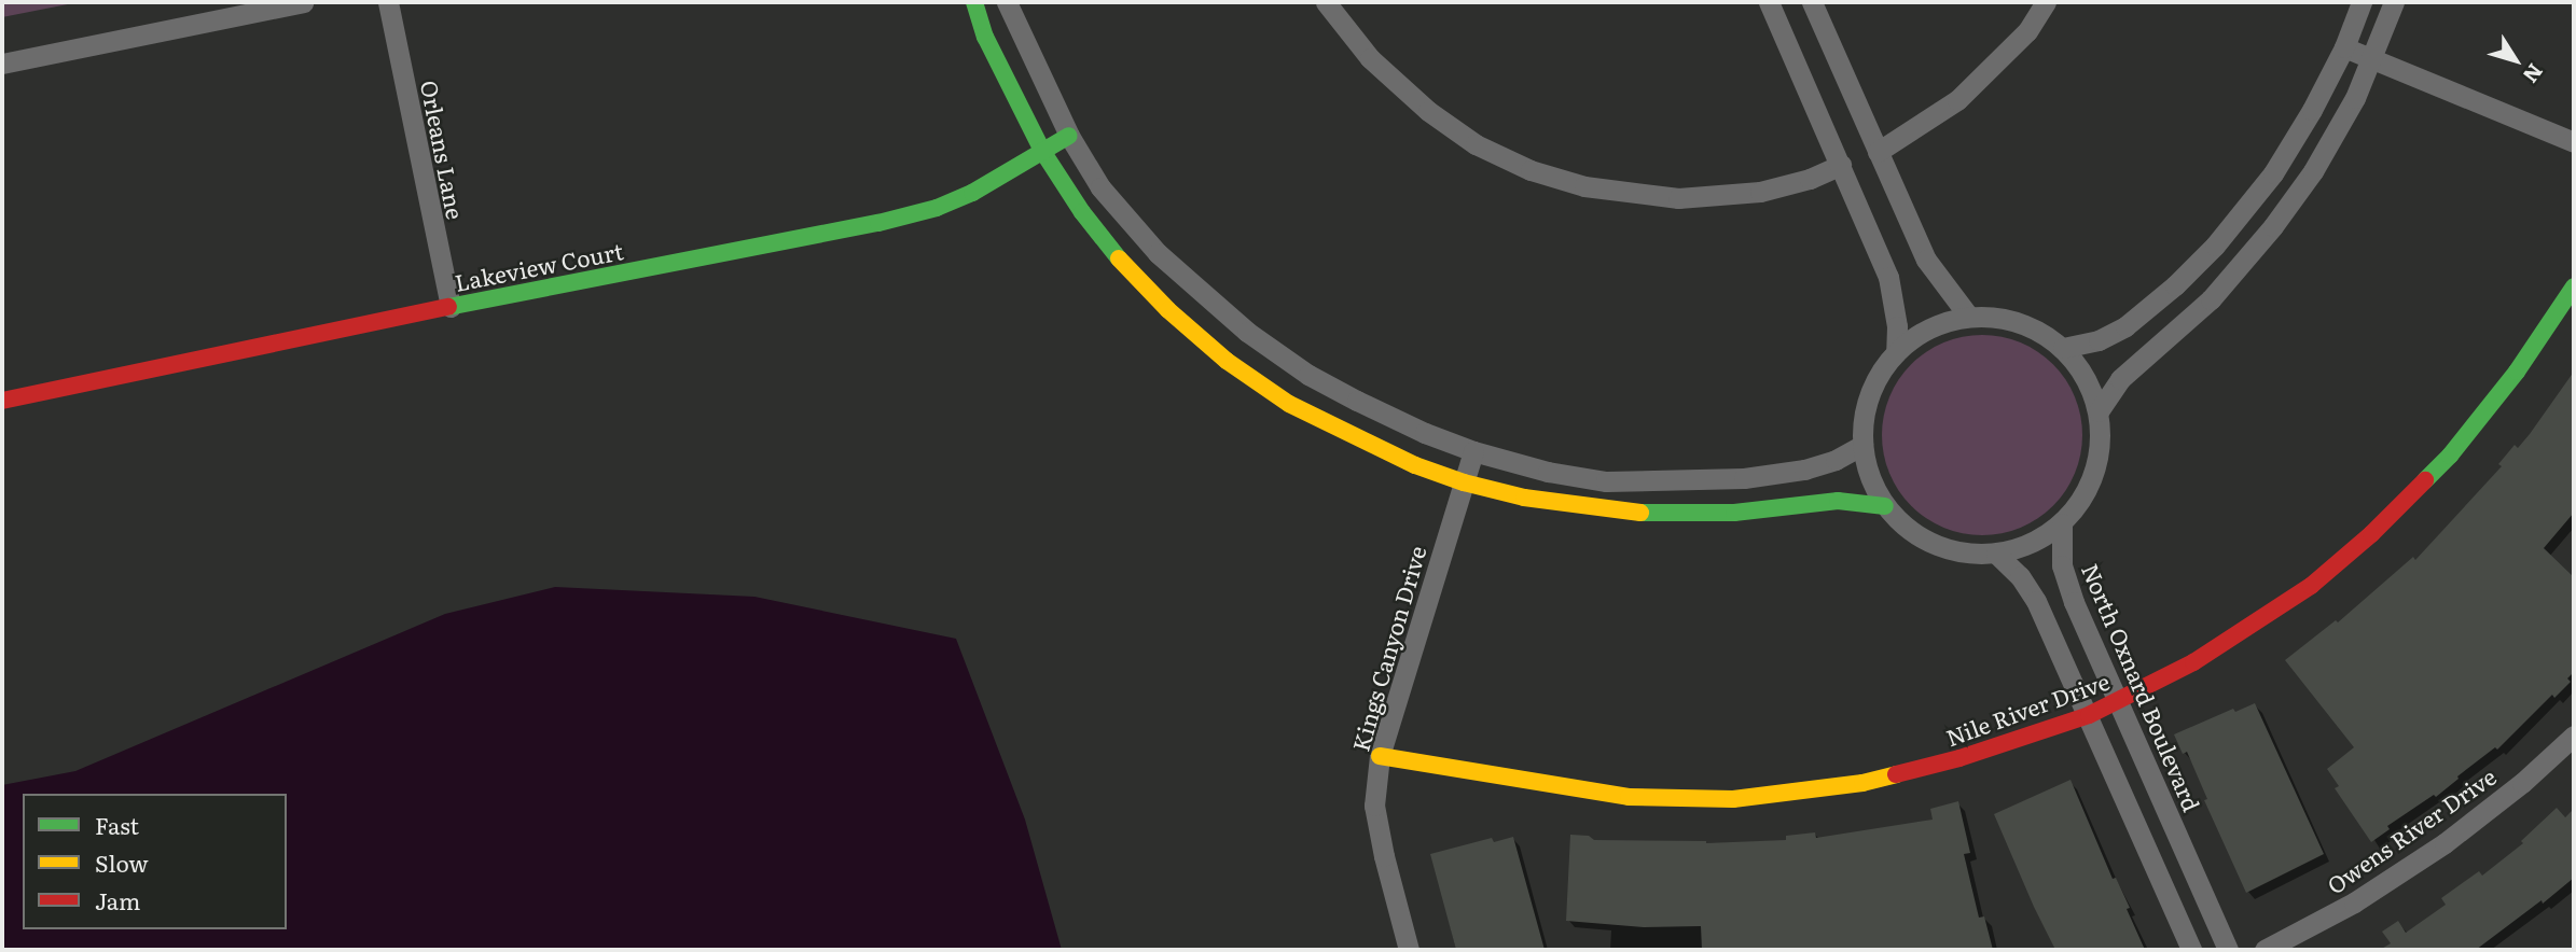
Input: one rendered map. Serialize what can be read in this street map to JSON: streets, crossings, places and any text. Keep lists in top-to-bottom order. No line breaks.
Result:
{"streets":{"street":["Orleans Lane","Lakeview Court","Kings Canyon Drive","North Oxnard Boulevard","Nile River Drive","Owens River Drive"]},"crossings":[["Orleans Lane","Lakeview Court"],["Kings Canyon Drive","Nile River Drive"],["North Oxnard Boulevard","Nile River Drive"]],"legend":["Fast","Slow","Jam"],"north":"bottom right"}
